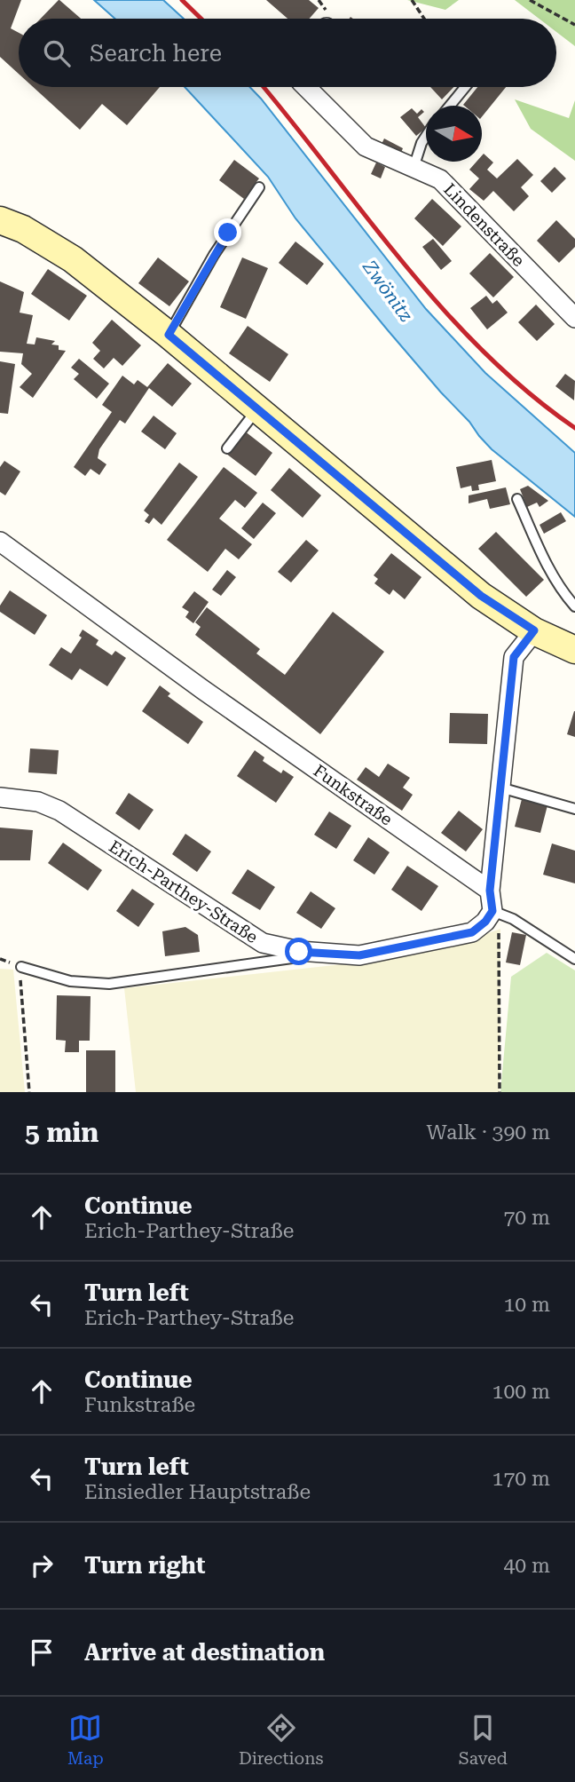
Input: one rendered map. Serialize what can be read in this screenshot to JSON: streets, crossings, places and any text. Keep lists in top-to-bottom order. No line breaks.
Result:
{"streets":{"street":["Lindenstraße","Funkstraße","Erich-Parthey-Straße"]},"water":["Zwönitz"],"north":"right","page":{"search":"Search here","heading":["5 min","Walk · 390 m"],"list":[["Continue","Erich-Parthey-Straße","70 m"],["Turn left","Erich-Parthey-Straße","10 m"],["Continue","Funkstraße","100 m"],["Turn left","Einsiedler Hauptstraße","170 m"],["Turn right","40 m"],"Arrive at destination"],"nav":["Map","Directions","Saved"]}}
